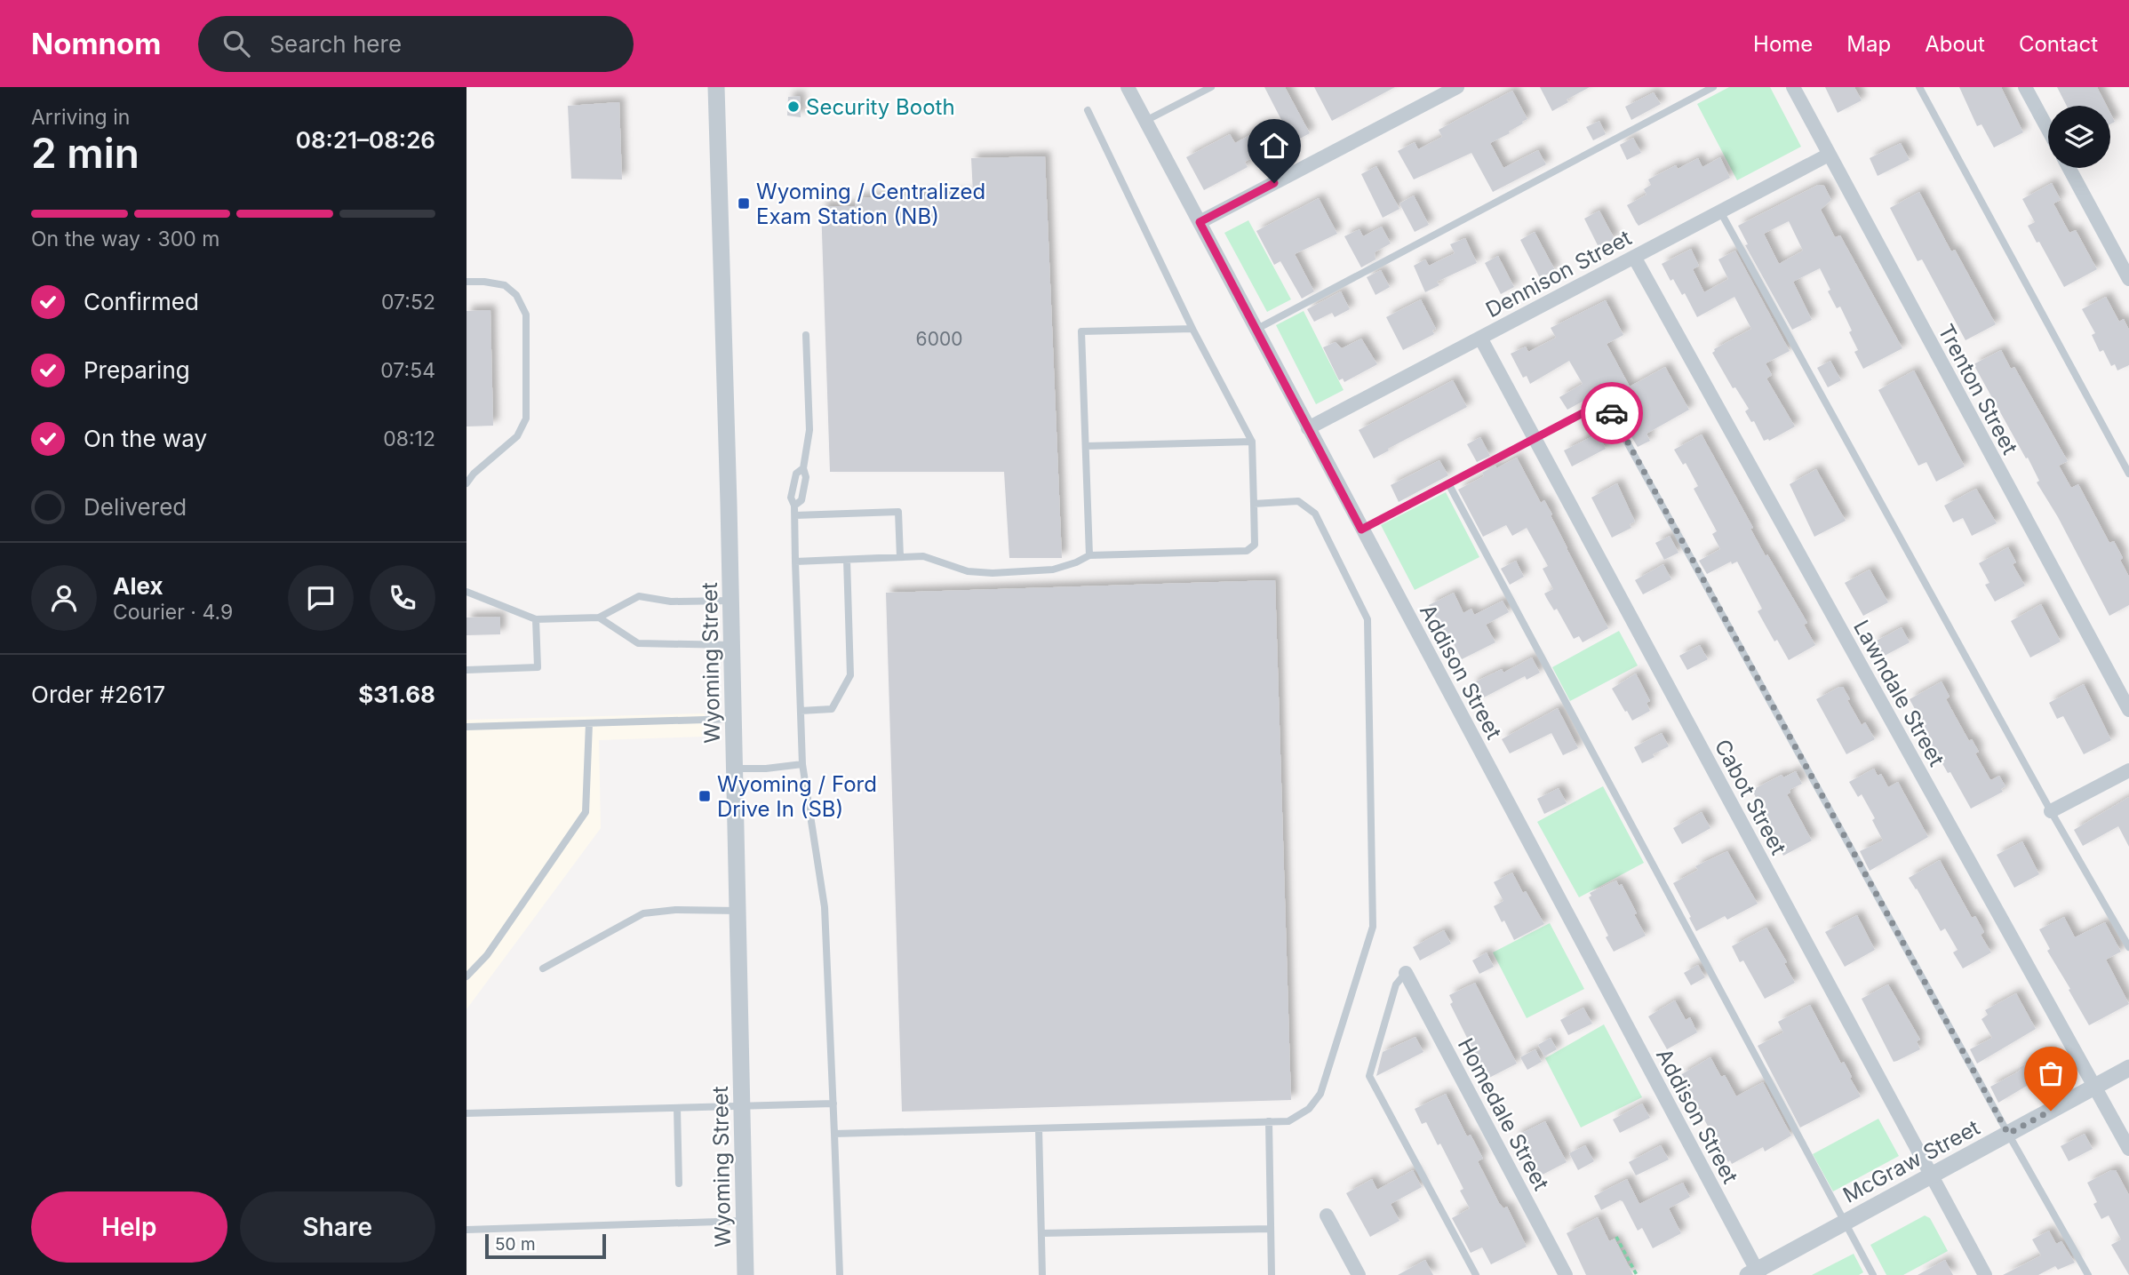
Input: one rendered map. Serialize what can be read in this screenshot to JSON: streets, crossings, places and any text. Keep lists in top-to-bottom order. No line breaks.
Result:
{"streets":{"street":["Dennison Street","Trenton Street","Wyoming Street","Addison Street","Lawndale Street","Cabot Street","Homedale Street","McGraw Street"]},"crossings":[["Dennison Street","Trenton Street"],["Dennison Street","Addison Street"],["Dennison Street","Lawndale Street"],["Dennison Street","Cabot Street"],["Addison Street","McGraw Street"],["Lawndale Street","McGraw Street"],["Cabot Street","McGraw Street"]],"places":{"other":["Security Booth"],"transit":["Wyoming / Centralized Exam Station (NB)","Wyoming / Ford Drive In (SB)"]},"house_numbers":["6000"],"scale_bar":"50 m","page":{"header":"Nomnom","search":"Search here","nav":["Home","Map","About","Contact"],"heading":["2 min","Arriving in","08:21–08:26"],"panel":["Alex","Courier · 4.9","Order #2617","$31.68"],"bar":"On the way · 300 m","list":[["Confirmed","07:52"],["Preparing","07:54"],["On the way","08:12"],"Delivered"],"buttons":["Help","Share"],"scale":"50 m"}}
